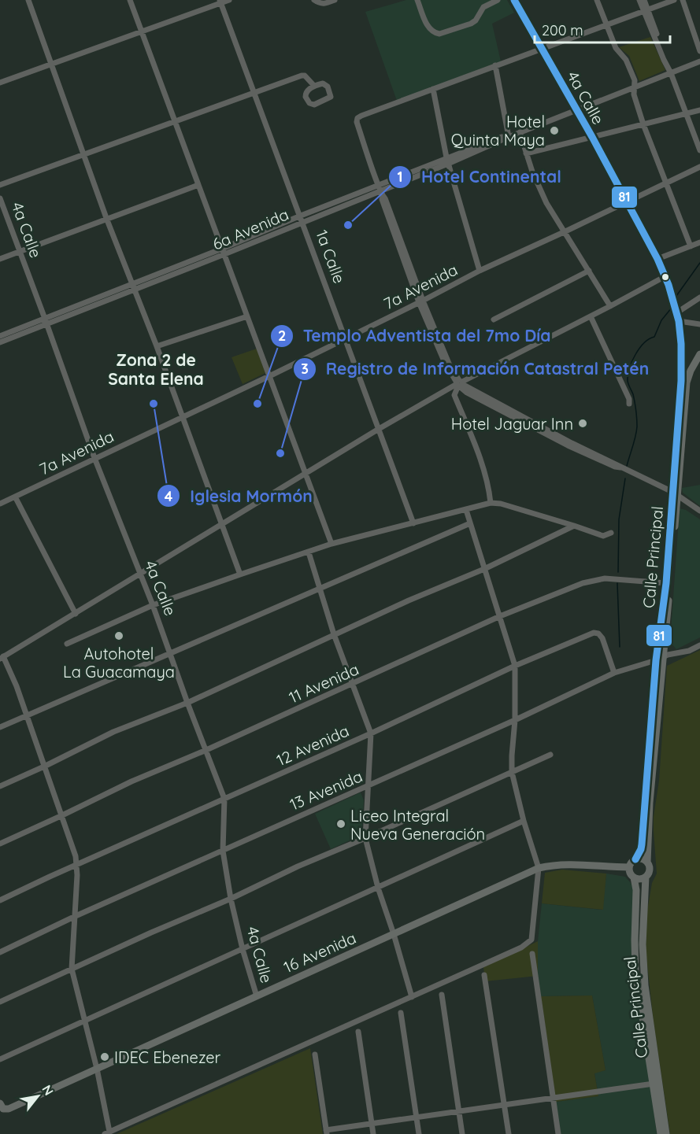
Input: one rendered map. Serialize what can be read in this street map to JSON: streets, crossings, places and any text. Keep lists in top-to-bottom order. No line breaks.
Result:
{"streets":{"main road":["4a Calle","Calle Principal","16 Avenida"],"street":["6a Avenida","1a Calle","7a Avenida","11 Avenida","12 Avenida","13 Avenida"]},"crossings":[["4a Calle","6a Avenida"],["4a Calle","7a Avenida"],["4a Calle","Calle Principal"],["4a Calle","11 Avenida"],["4a Calle","12 Avenida"],["4a Calle","13 Avenida"],["4a Calle","16 Avenida"],["6a Avenida","1a Calle"],["1a Calle","7a Avenida"],["Calle Principal","11 Avenida"],["Calle Principal","13 Avenida"],["Calle Principal","16 Avenida"],["12 Avenida","13 Avenida"]],"districts":["Zona 2 de Santa Elena"],"places":["Hotel Quinta Maya","Hotel Continental","Iglesia Mormón","Templo Adventista del 7mo Día","Hotel Jaguar Inn","Registro de Información Catastral Petén","Autohotel La Guacamaya","Liceo Integral Nueva Generación","IDEC Ebenezer"],"lines":["transit line 81"],"scale_bar":"200 m","north":"top right"}
